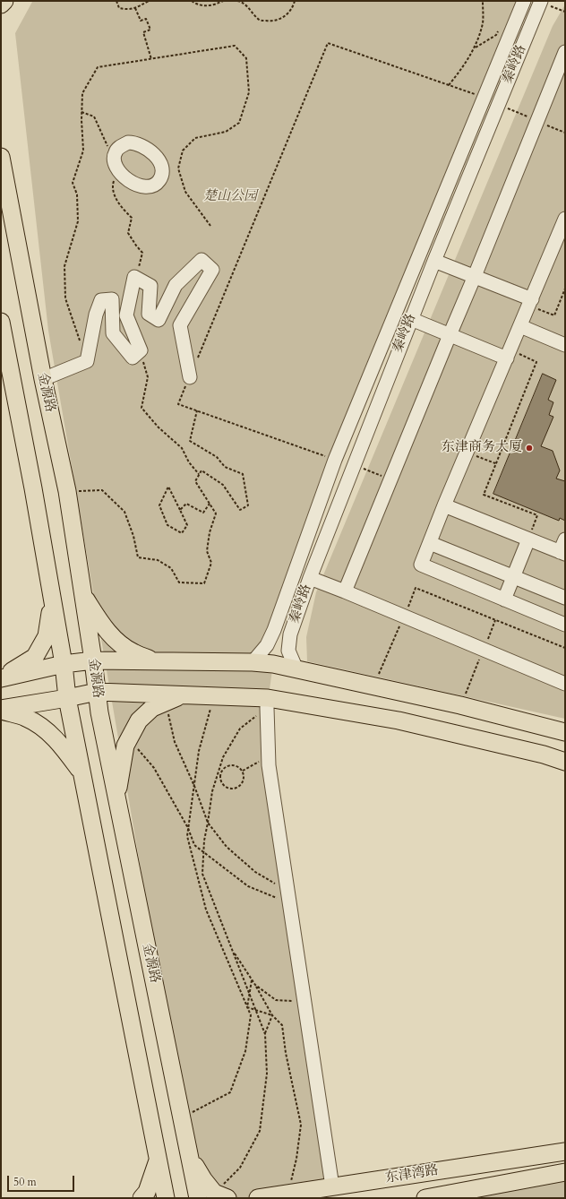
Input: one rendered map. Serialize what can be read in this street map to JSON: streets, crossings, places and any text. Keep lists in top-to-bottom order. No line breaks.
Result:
{"streets":{"main road":["金源路","东津湾路"],"street":["秦岭路"]},"parks":["楚山公园"],"places":["东津商务大厦"],"scale_bar":"50 m"}
